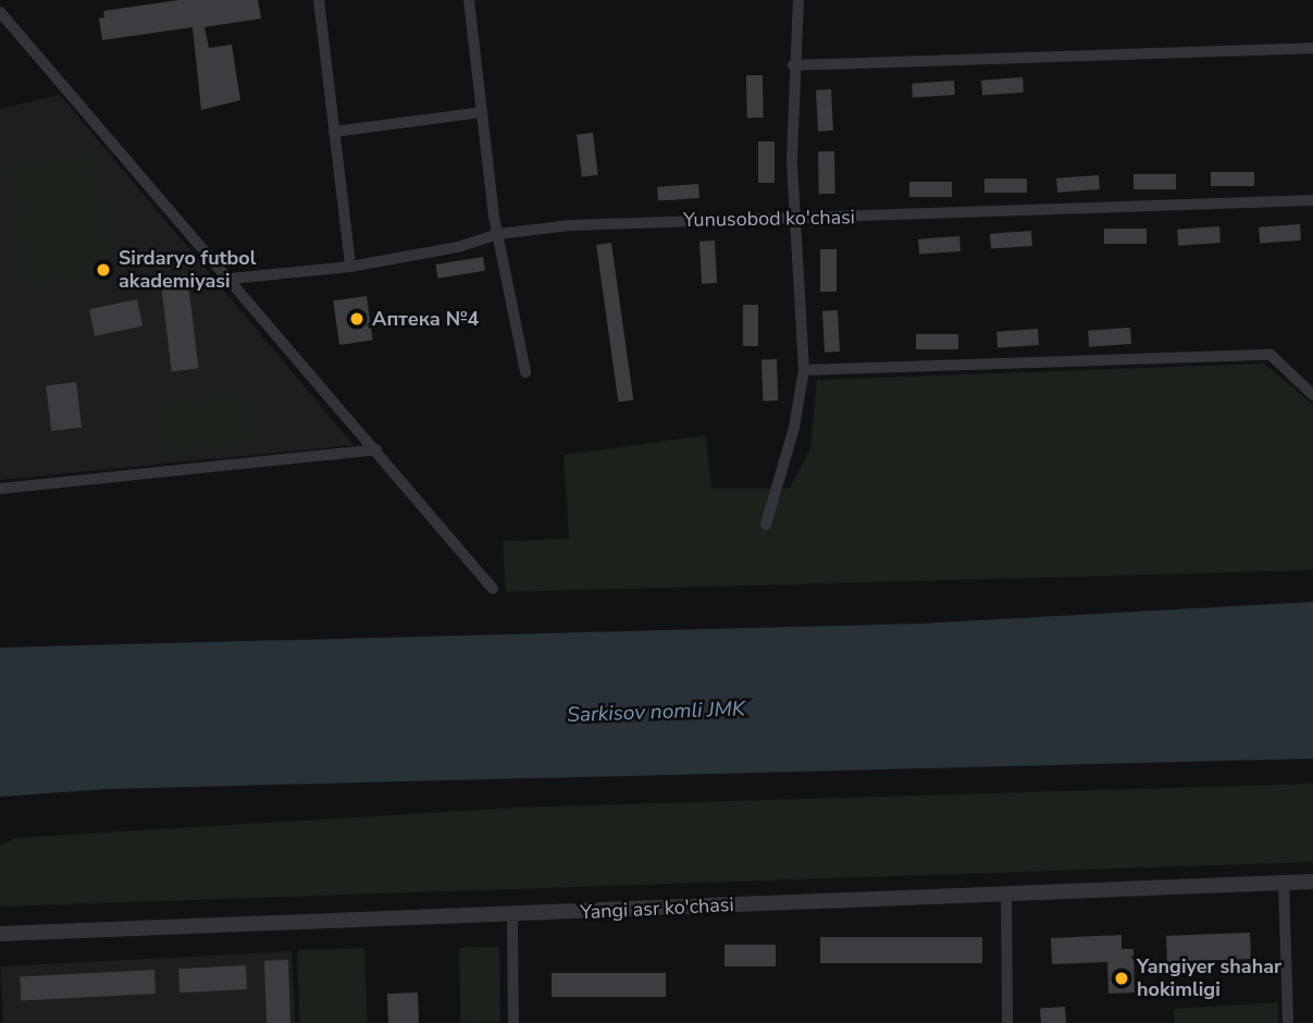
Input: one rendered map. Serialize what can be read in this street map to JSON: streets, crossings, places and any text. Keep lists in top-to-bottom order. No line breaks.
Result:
{"streets":{"street":["Yunusobod ko'chasi","Yangi asr ko'chasi"]},"water":["Sarkisov nomli JMK"],"places":["Sirdaryo futbol akademiyasi","Аптека №4","Yangiyer shahar hokimligi"]}
